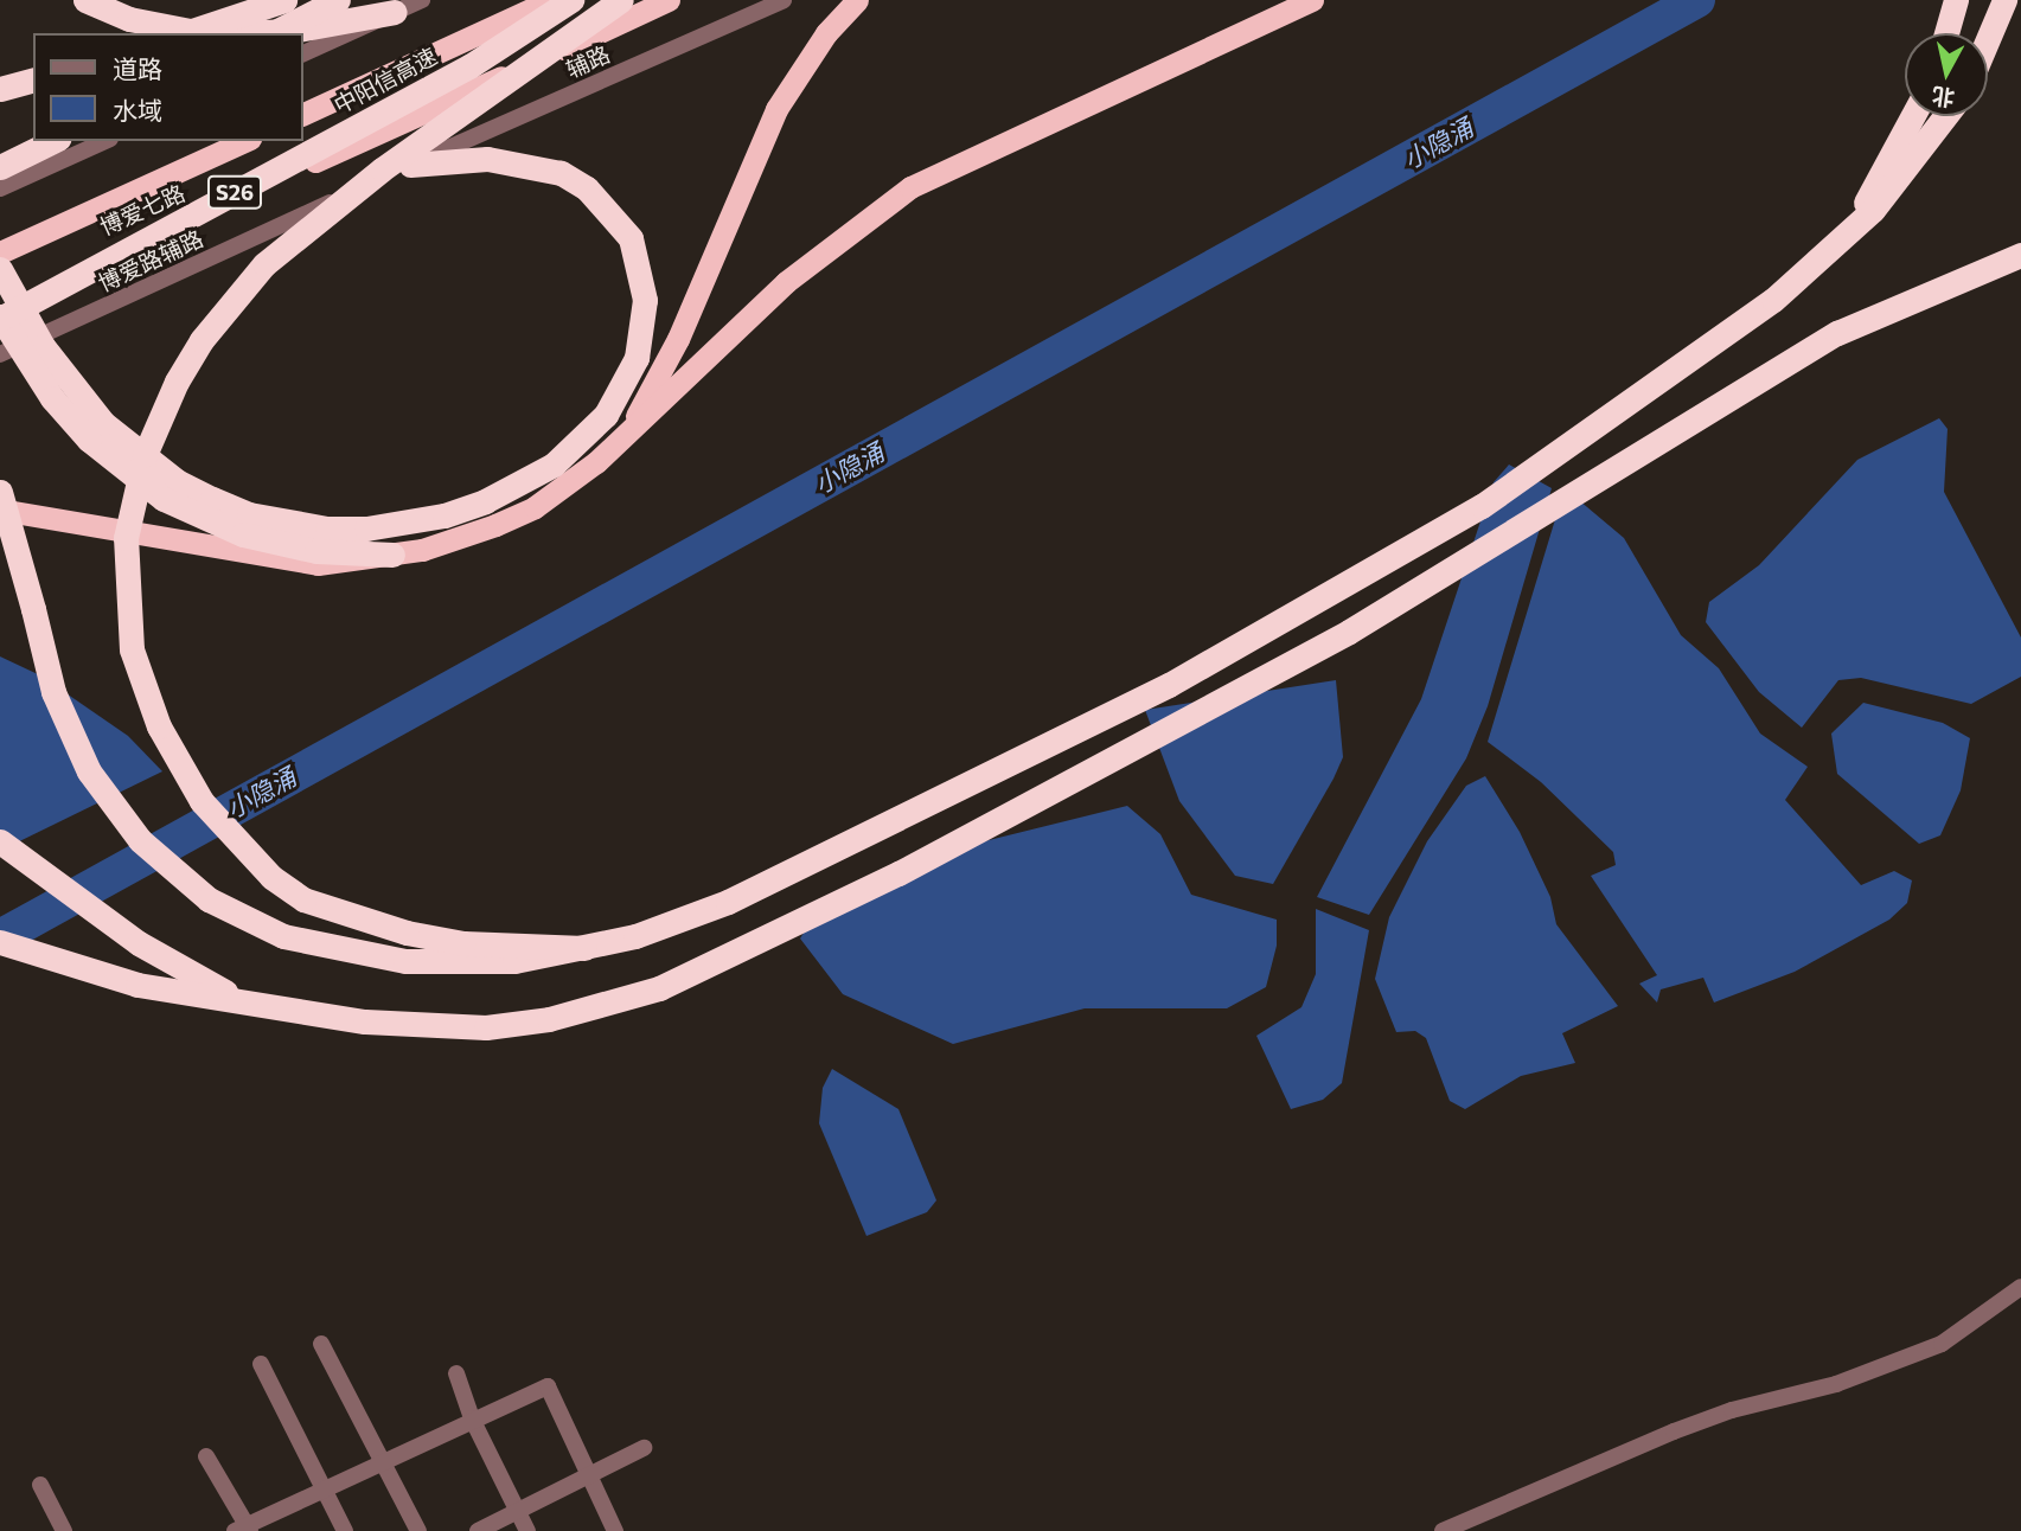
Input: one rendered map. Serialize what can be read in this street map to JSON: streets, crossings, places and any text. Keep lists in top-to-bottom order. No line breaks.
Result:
{"streets":{"highway":["中阳信高速","S26","博爱七路"],"street":["辅路","博爱路辅路"]},"crossings":[["辅路","博爱路辅路"]],"water":["小隐涌"],"legend":["道路","水域"],"north":"bottom"}
